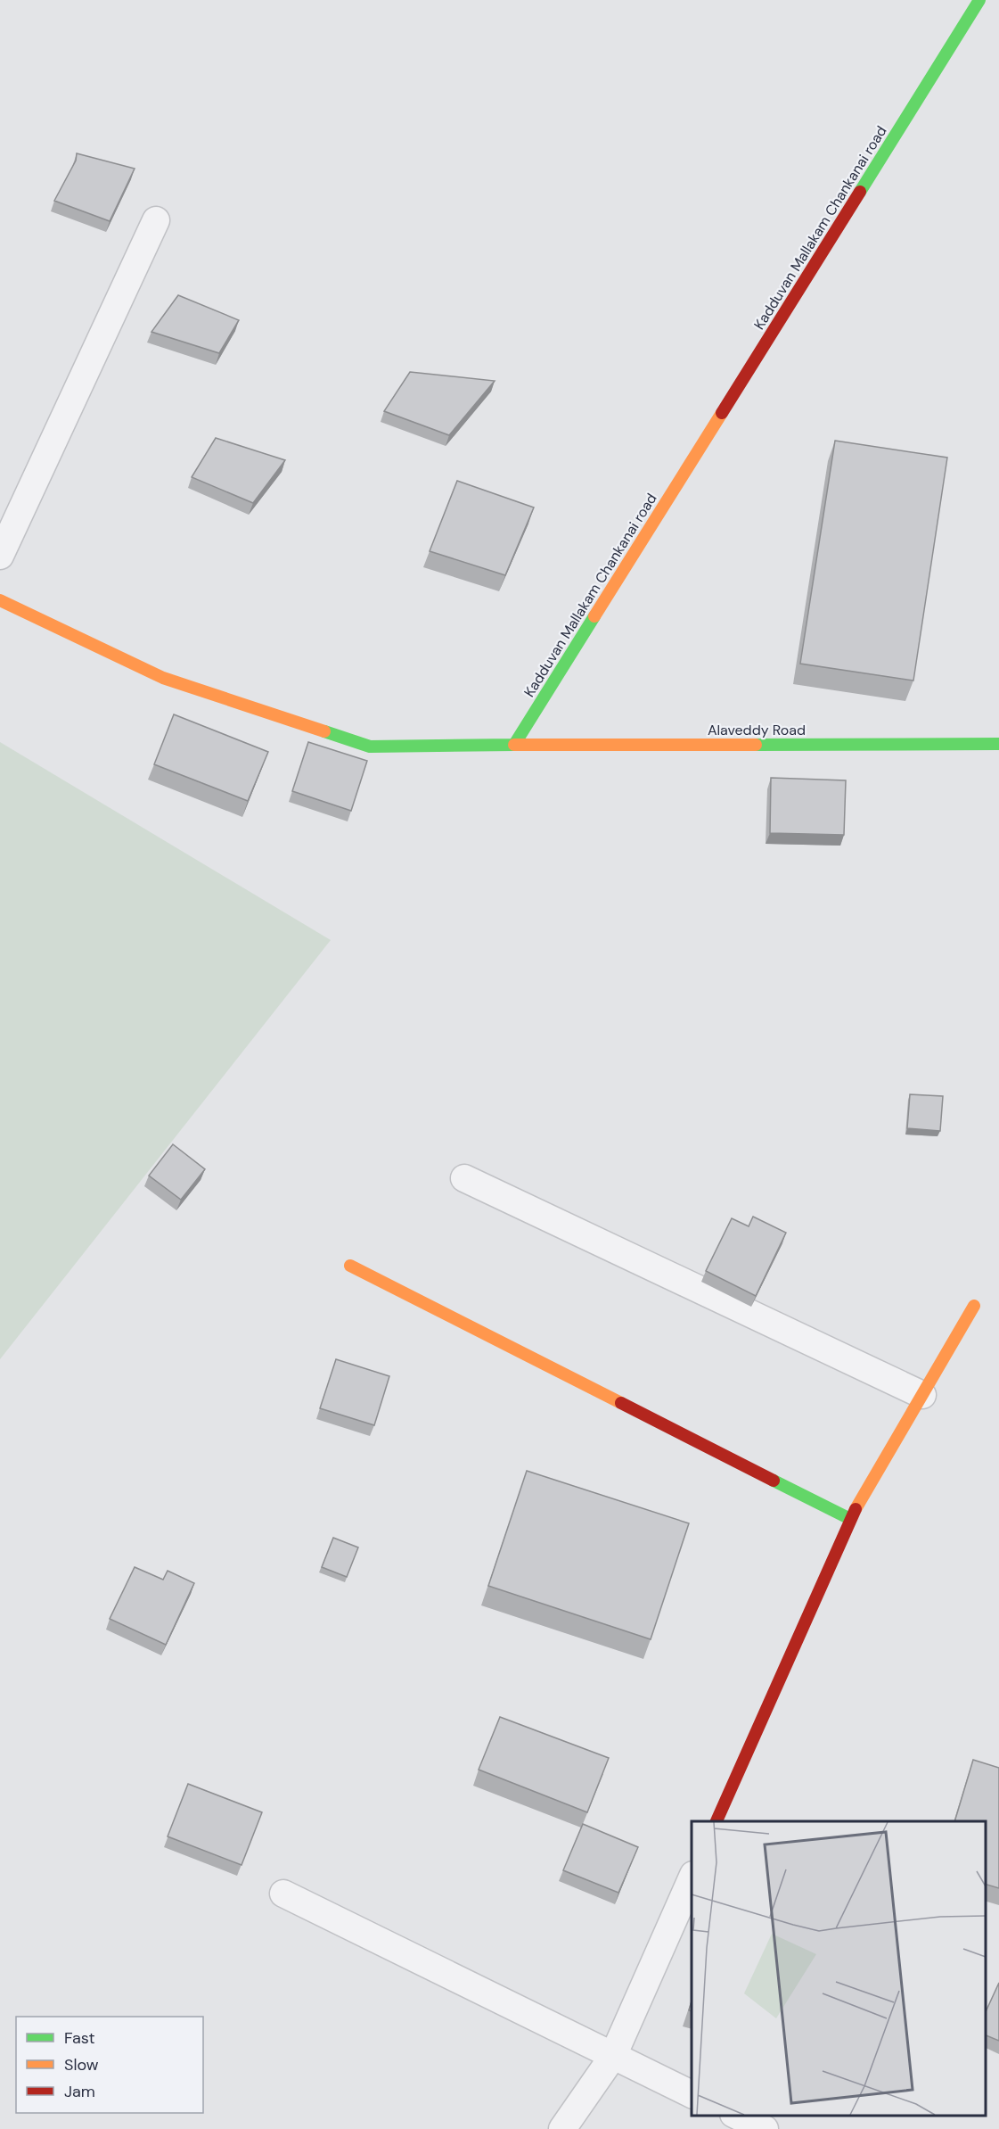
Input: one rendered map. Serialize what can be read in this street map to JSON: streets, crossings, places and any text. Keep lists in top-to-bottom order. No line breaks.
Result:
{"streets":{"street":["Kadduvan Mallakam Chankanai road","Alaveddy Road"]},"crossings":[["Kadduvan Mallakam Chankanai road","Alaveddy Road"]],"legend":["Fast","Slow","Jam"]}
